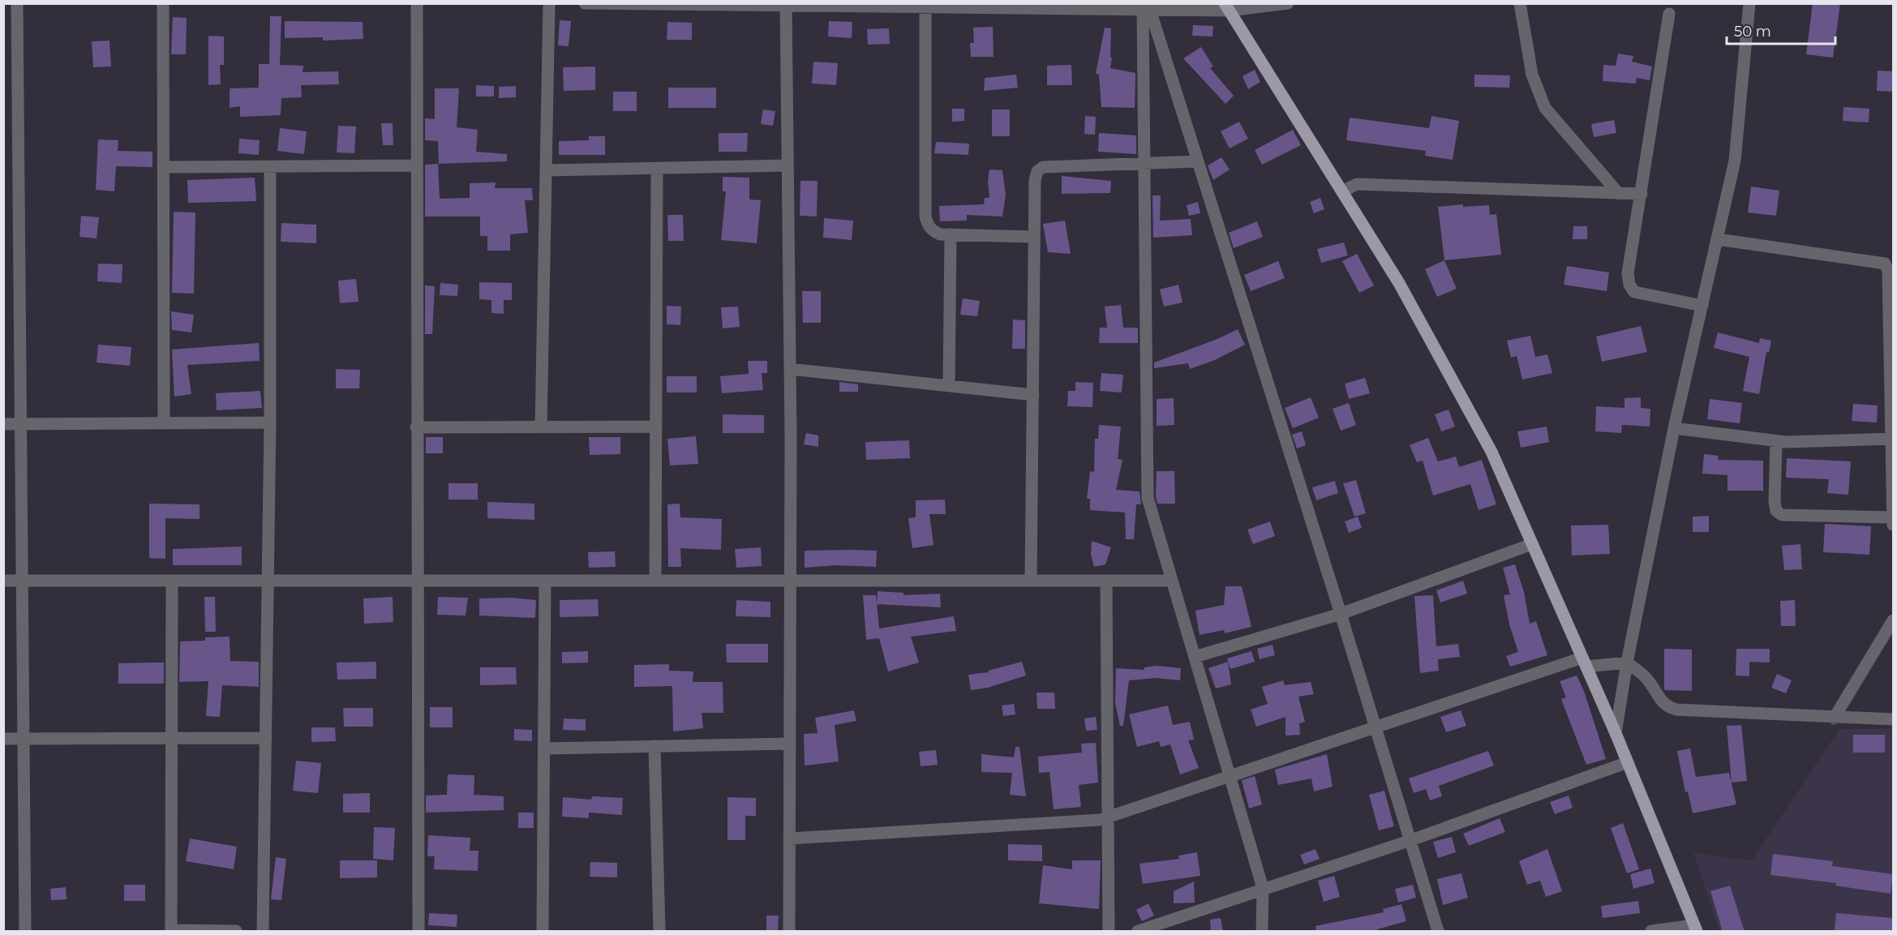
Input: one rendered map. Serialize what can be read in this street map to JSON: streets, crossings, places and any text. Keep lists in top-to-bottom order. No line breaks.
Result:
{"scale_bar":"50 m"}
